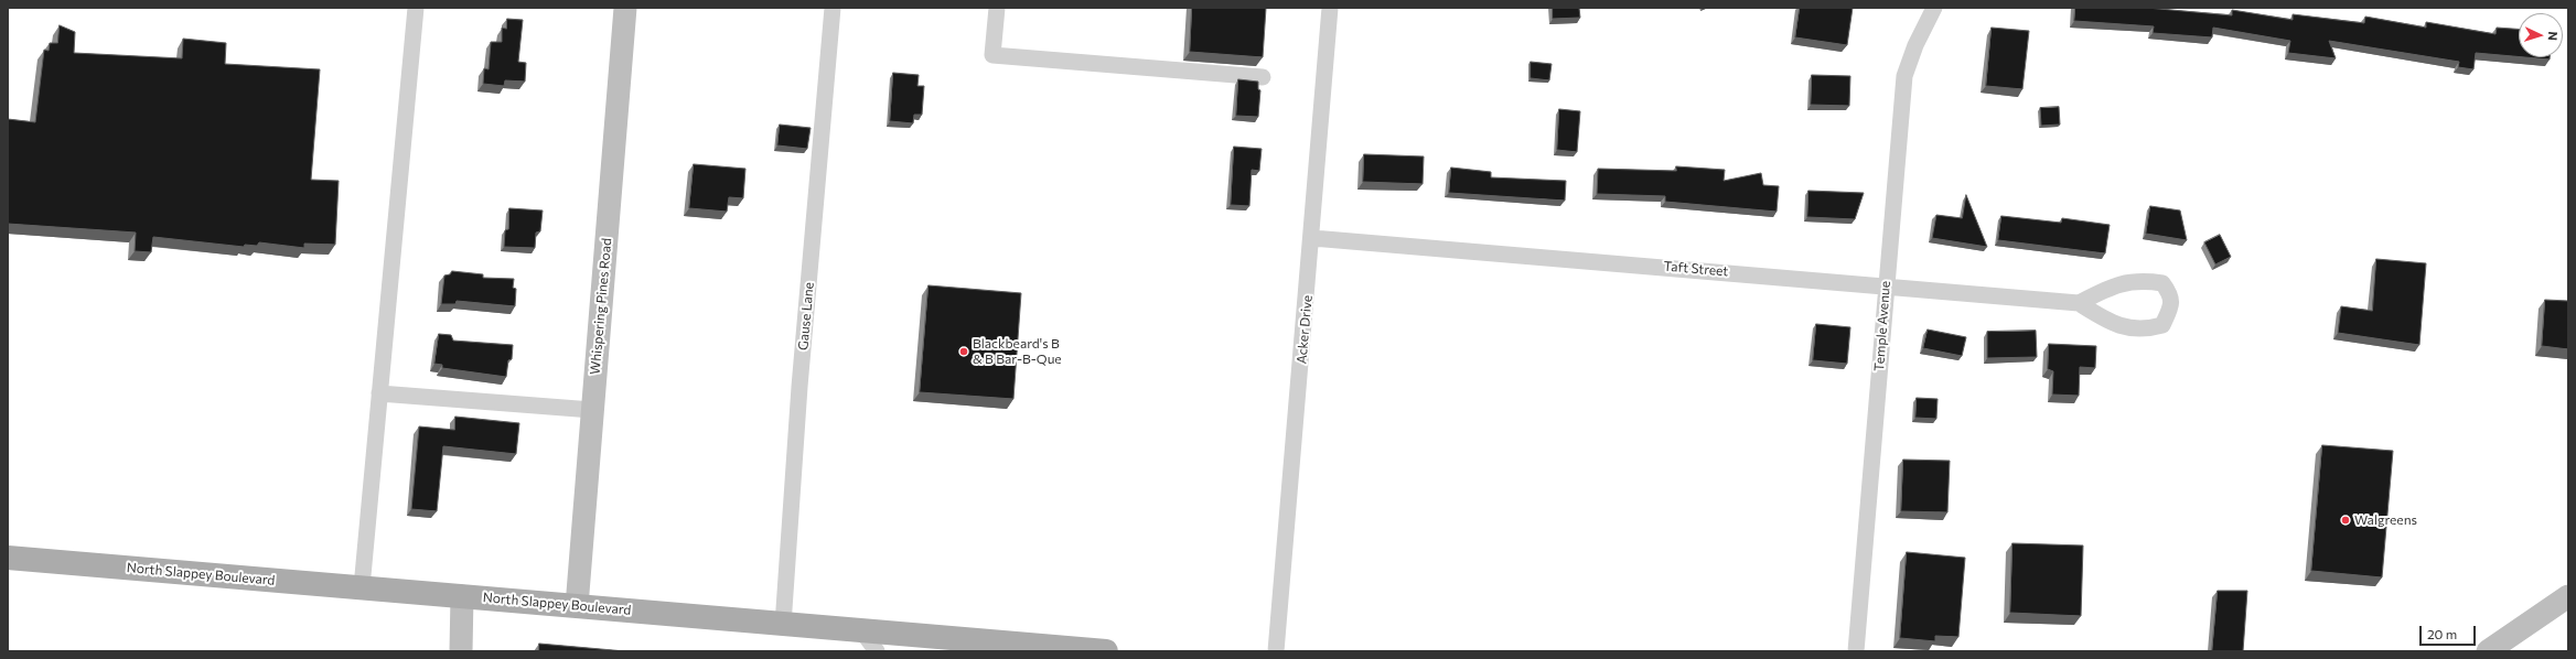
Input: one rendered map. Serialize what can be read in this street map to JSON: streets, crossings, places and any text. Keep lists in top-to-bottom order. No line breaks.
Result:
{"streets":{"main road":["North Slappey Boulevard"],"street":["Taft Street","Whispering Pines Road","Gause Lane","Temple Avenue","Acker Drive"]},"crossings":[["Taft Street","Temple Avenue"],["Taft Street","Acker Drive"],["Whispering Pines Road","North Slappey Boulevard"],["Gause Lane","North Slappey Boulevard"]],"places":["Blackbeard's B & B Bar-B-Que","Walgreens"],"scale_bar":"20 m","north":"right"}
